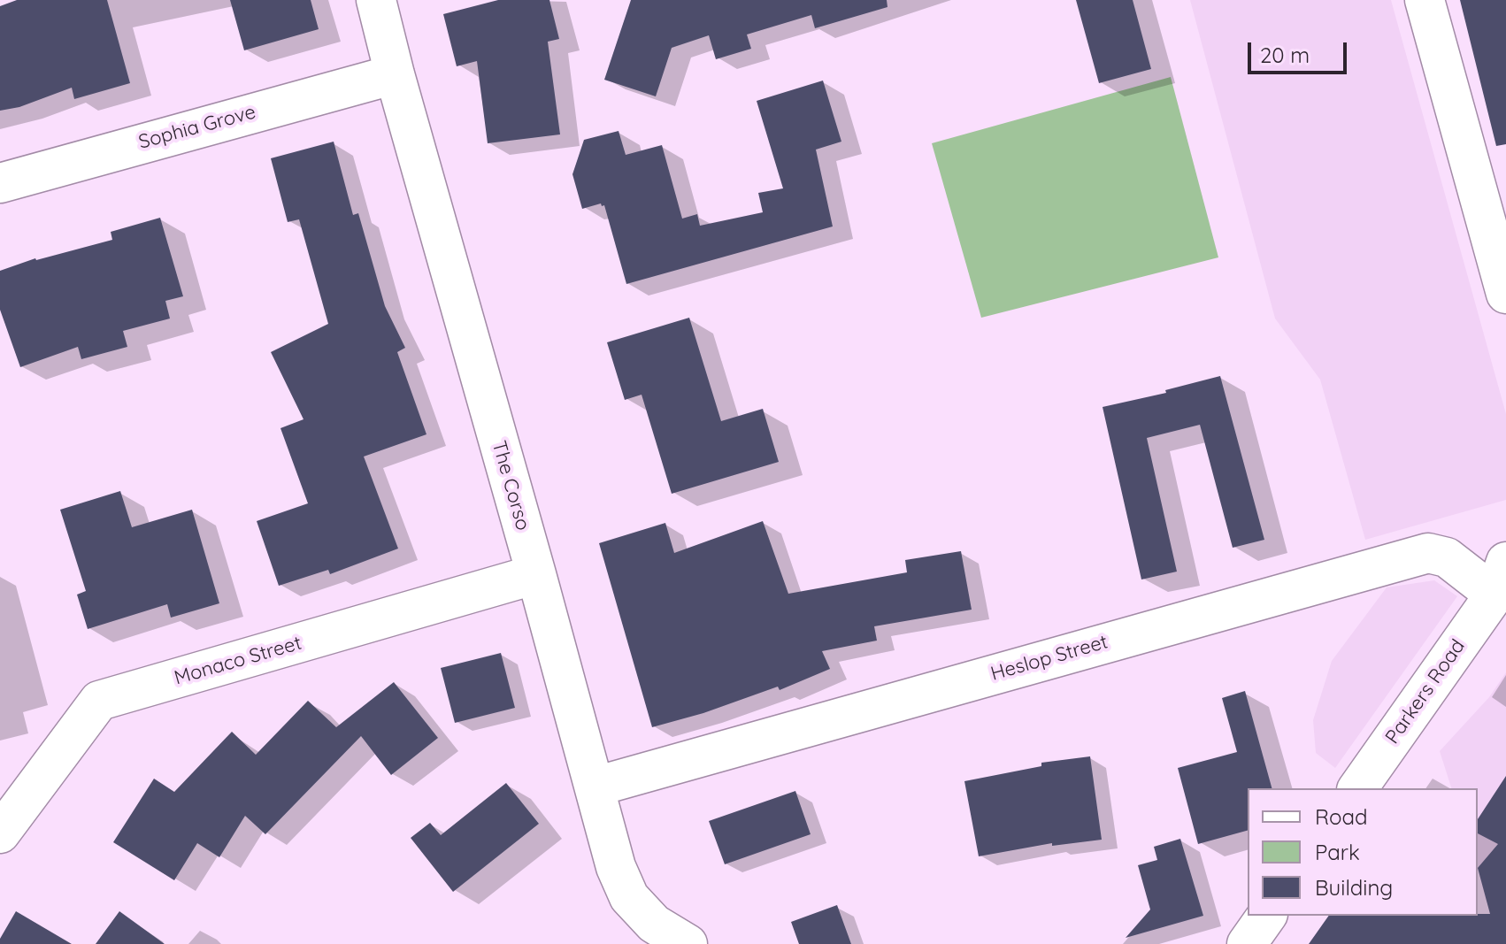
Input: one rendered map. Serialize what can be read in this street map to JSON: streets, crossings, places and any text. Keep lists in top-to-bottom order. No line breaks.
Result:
{"streets":{"street":["Sophia Grove","The Corso","Heslop Street","Monaco Street","Parkers Road"]},"crossings":[["Sophia Grove","The Corso"],["The Corso","Heslop Street"],["The Corso","Monaco Street"],["Heslop Street","Parkers Road"]],"legend":["Road","Park","Building"],"scale_bar":"20 m"}
